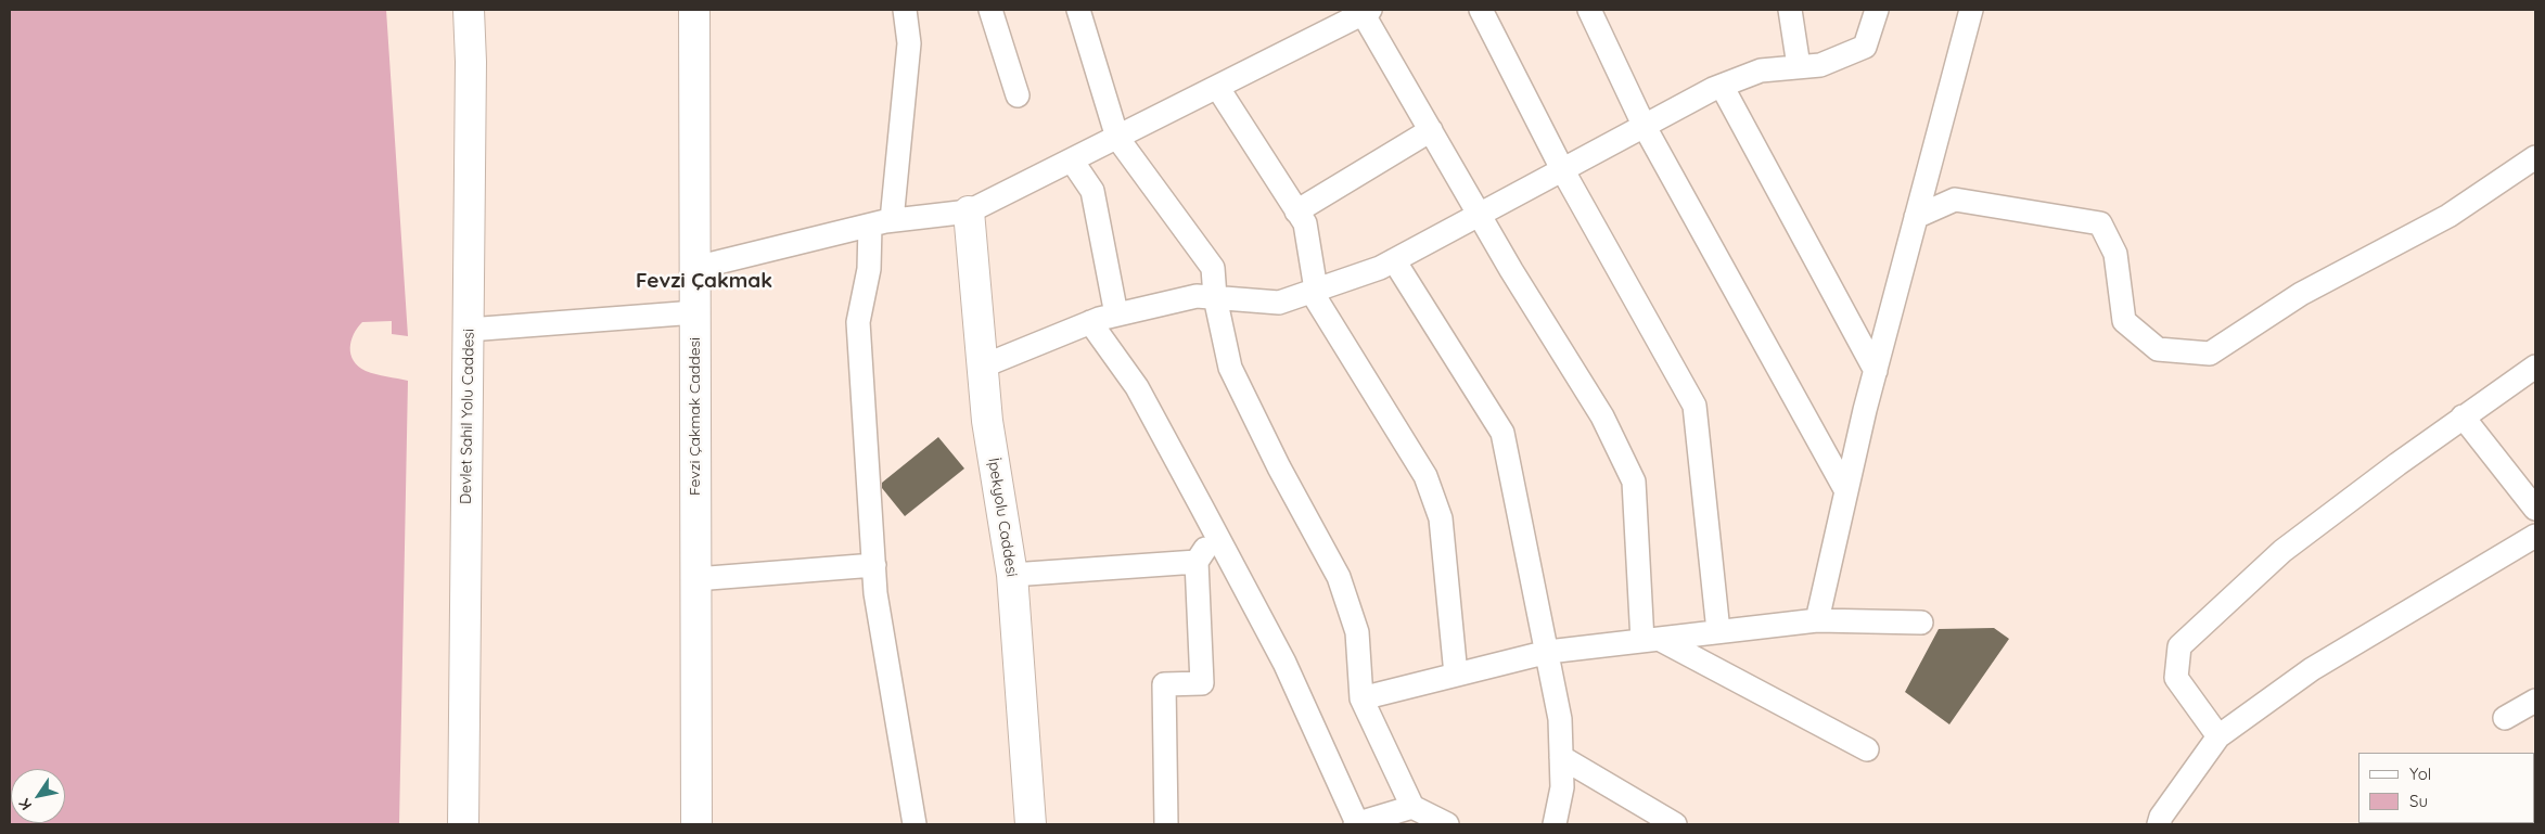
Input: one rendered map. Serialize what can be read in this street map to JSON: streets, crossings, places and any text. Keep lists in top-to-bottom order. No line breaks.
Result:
{"streets":{"main road":["Devlet Sahil Yolu Caddesi","Fevzi Çakmak Caddesi","İpekyolu Caddesi"]},"districts":["Fevzi Çakmak"],"legend":["Yol","Su"],"north":"bottom left"}
